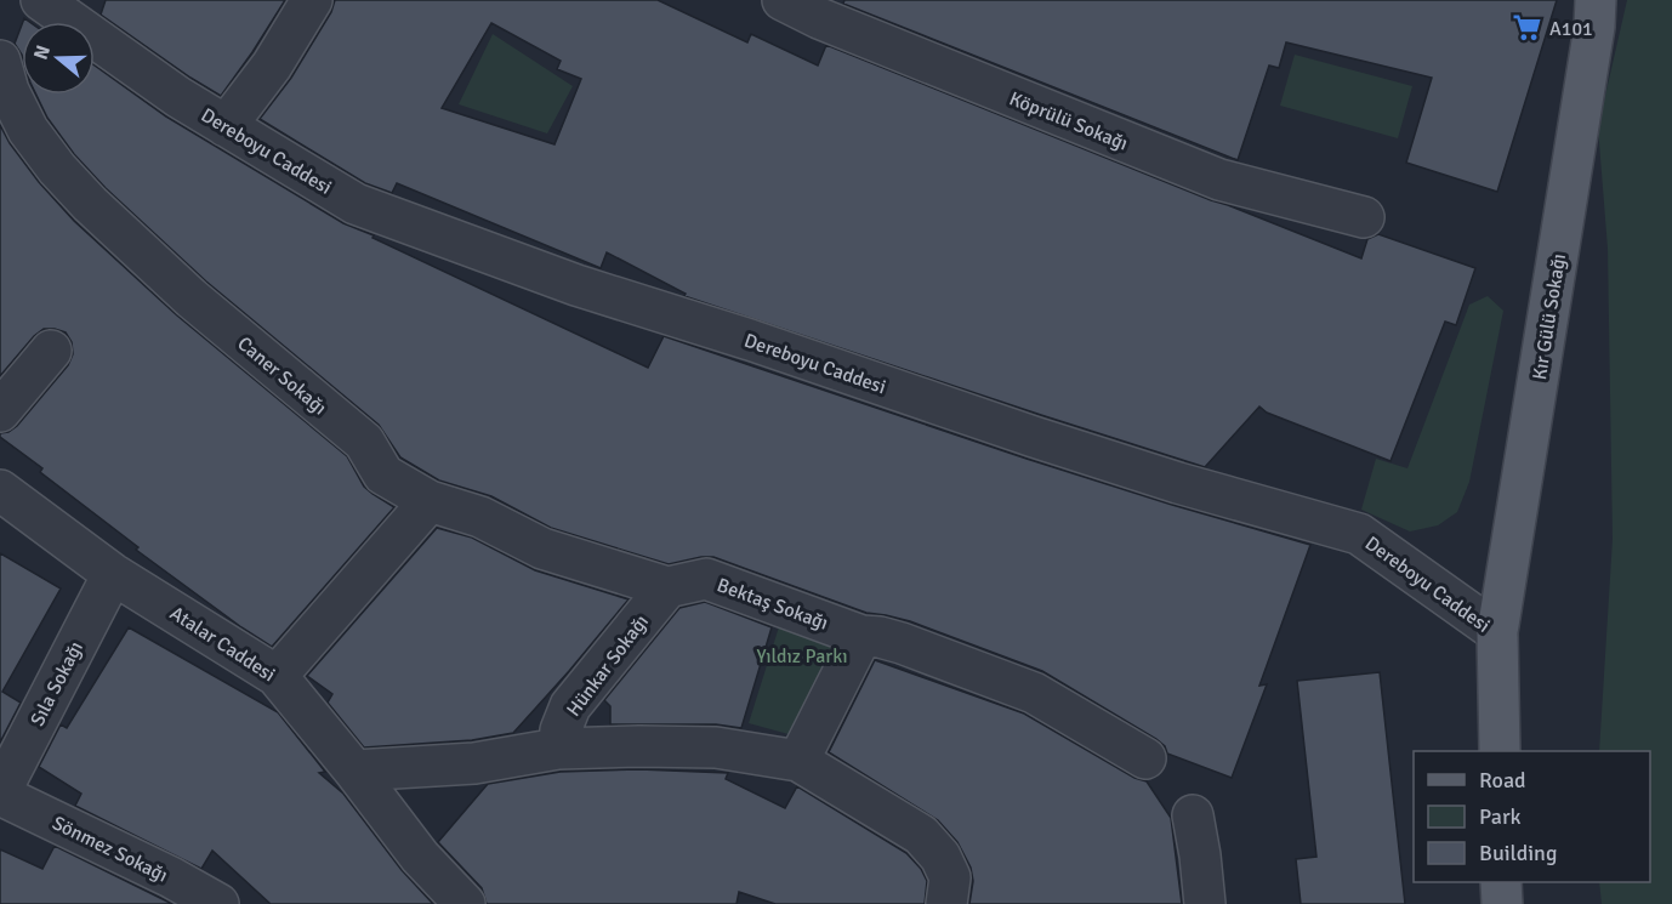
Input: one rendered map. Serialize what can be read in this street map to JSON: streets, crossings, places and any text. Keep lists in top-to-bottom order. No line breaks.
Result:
{"streets":{"main road":["Dereboyu Caddesi","Kır Gülü Sokağı"],"street":["Köprülü Sokağı","Caner Sokağı","Bektaş Sokağı","Atalar Caddesi","Hünkar Sokağı","Sıla Sokağı","Sönmez Sokağı"]},"crossings":[["Dereboyu Caddesi","Kır Gülü Sokağı"],["Caner Sokağı","Bektaş Sokağı"],["Bektaş Sokağı","Hünkar Sokağı"],["Atalar Caddesi","Sıla Sokağı"],["Sıla Sokağı","Sönmez Sokağı"]],"parks":["Yıldız Parkı"],"places":{"supermarket":["A101"]},"legend":["Road","Park","Building"],"north":"left"}
